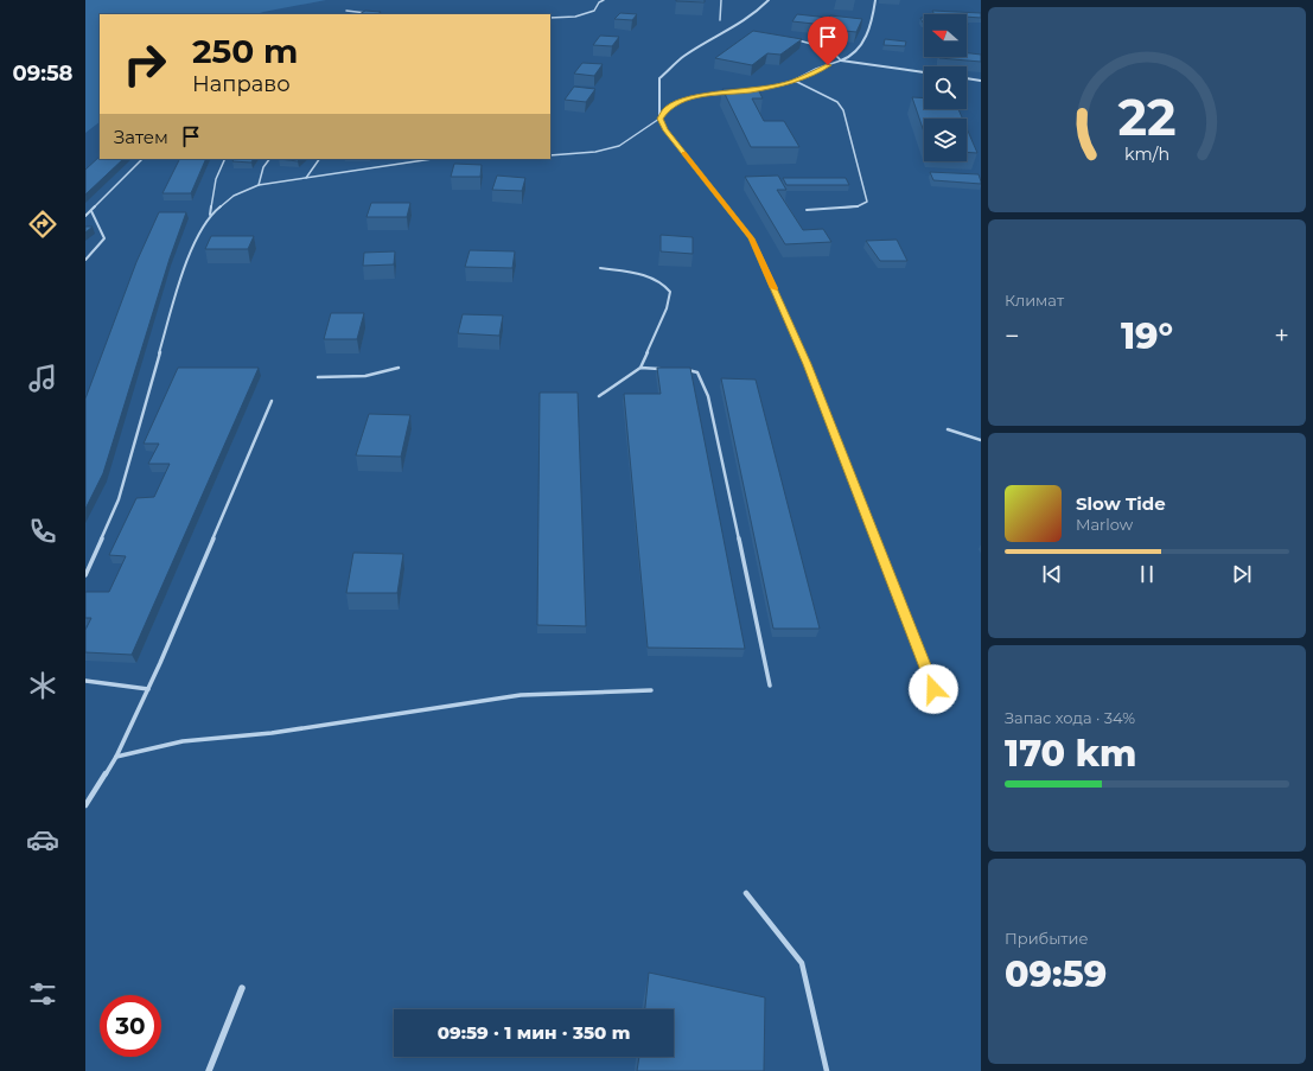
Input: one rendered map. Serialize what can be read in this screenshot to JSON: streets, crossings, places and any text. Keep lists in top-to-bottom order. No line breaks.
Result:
{"north":"left","page":{"tabs":"09:58","turn":["250 m","Направо"],"then":"Затем","tile":["Климат",["Запас хода · 34%","170 km"],["Прибытие","09:59"]],"heat":["−","19°","+"],"song":["Slow Tide","Marlow"],"limit":"30","trip":"09:59 · 1 мин · 350 m","gauge":["22","km/h"]}}
